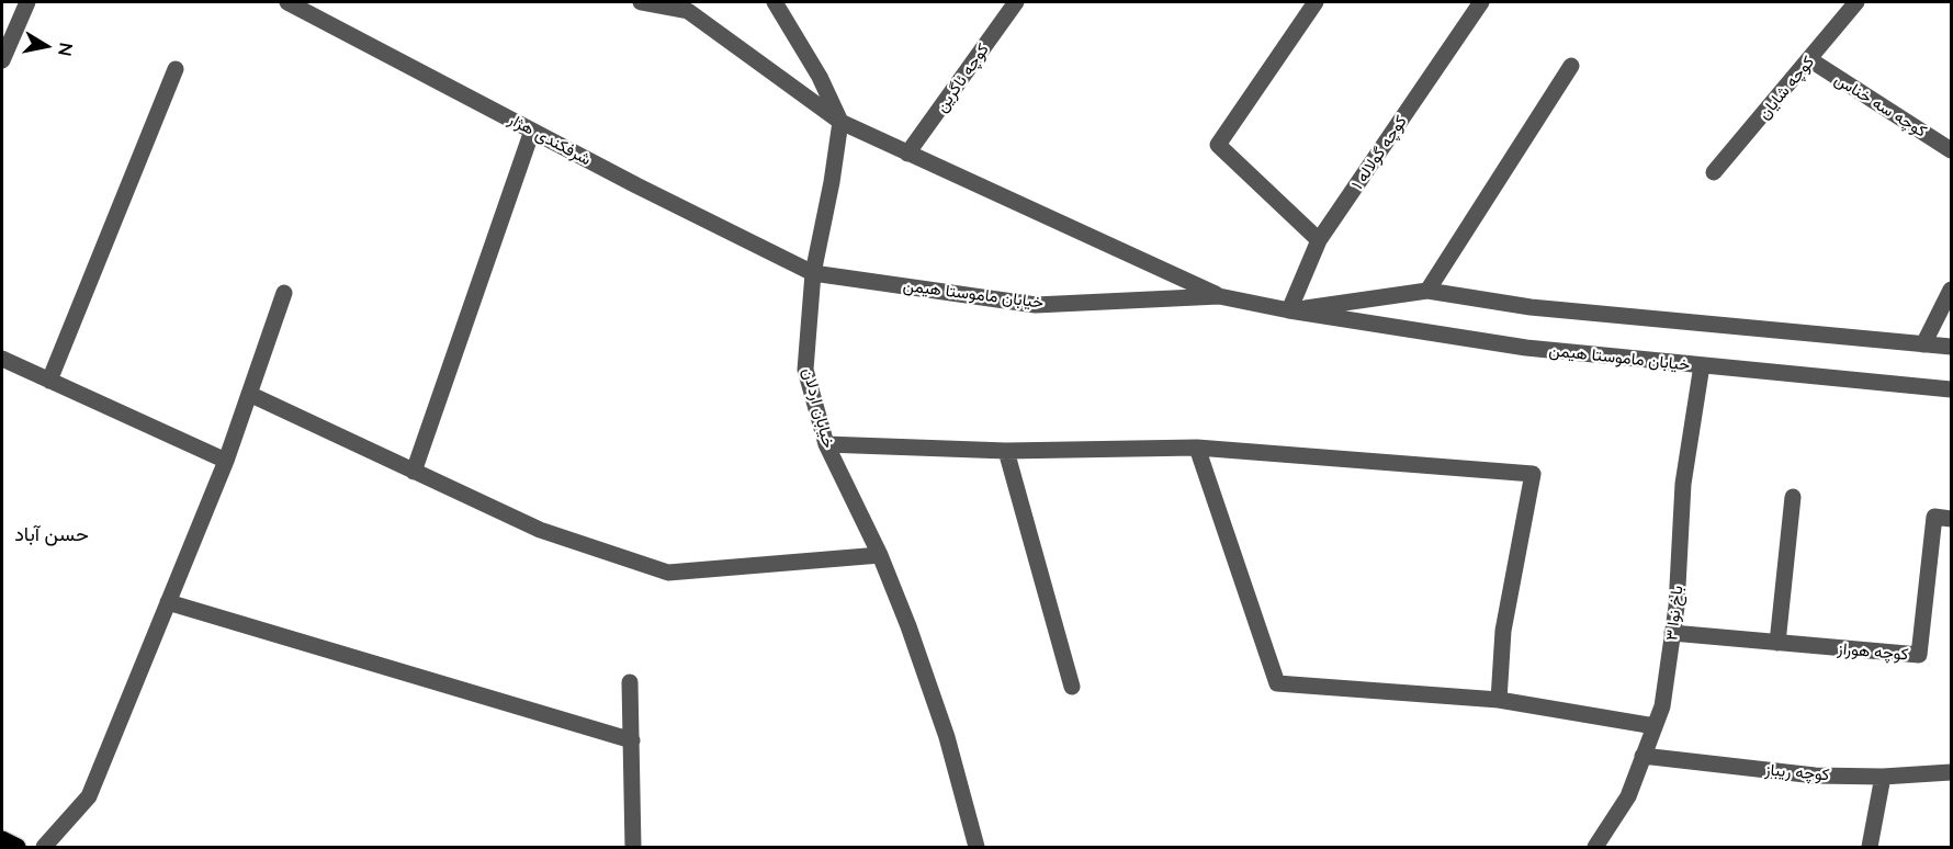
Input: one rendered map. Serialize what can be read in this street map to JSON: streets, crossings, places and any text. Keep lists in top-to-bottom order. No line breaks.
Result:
{"streets":{"street":["کوچه ئاگرین","کوچه شایان","کوچه سه خناس","شرفکندی هژار","کوچه گولاله ۱","خیابان ماموستا هیمن","خیابان اردلان","باخ نوا ۳","کوچه هوراز","کوچه ریباز"]},"crossings":[["کوچه شایان","کوچه سه خناس"],["شرفکندی هژار","خیابان ماموستا هیمن"],["شرفکندی هژار","خیابان اردلان"],["کوچه گولاله ۱","خیابان ماموستا هیمن"],["خیابان ماموستا هیمن","خیابان اردلان"],["خیابان ماموستا هیمن","باخ نوا ۳"],["باخ نوا ۳","کوچه هوراز"],["باخ نوا ۳","کوچه ریباز"]],"districts":["حسن آباد"],"north":"right"}
